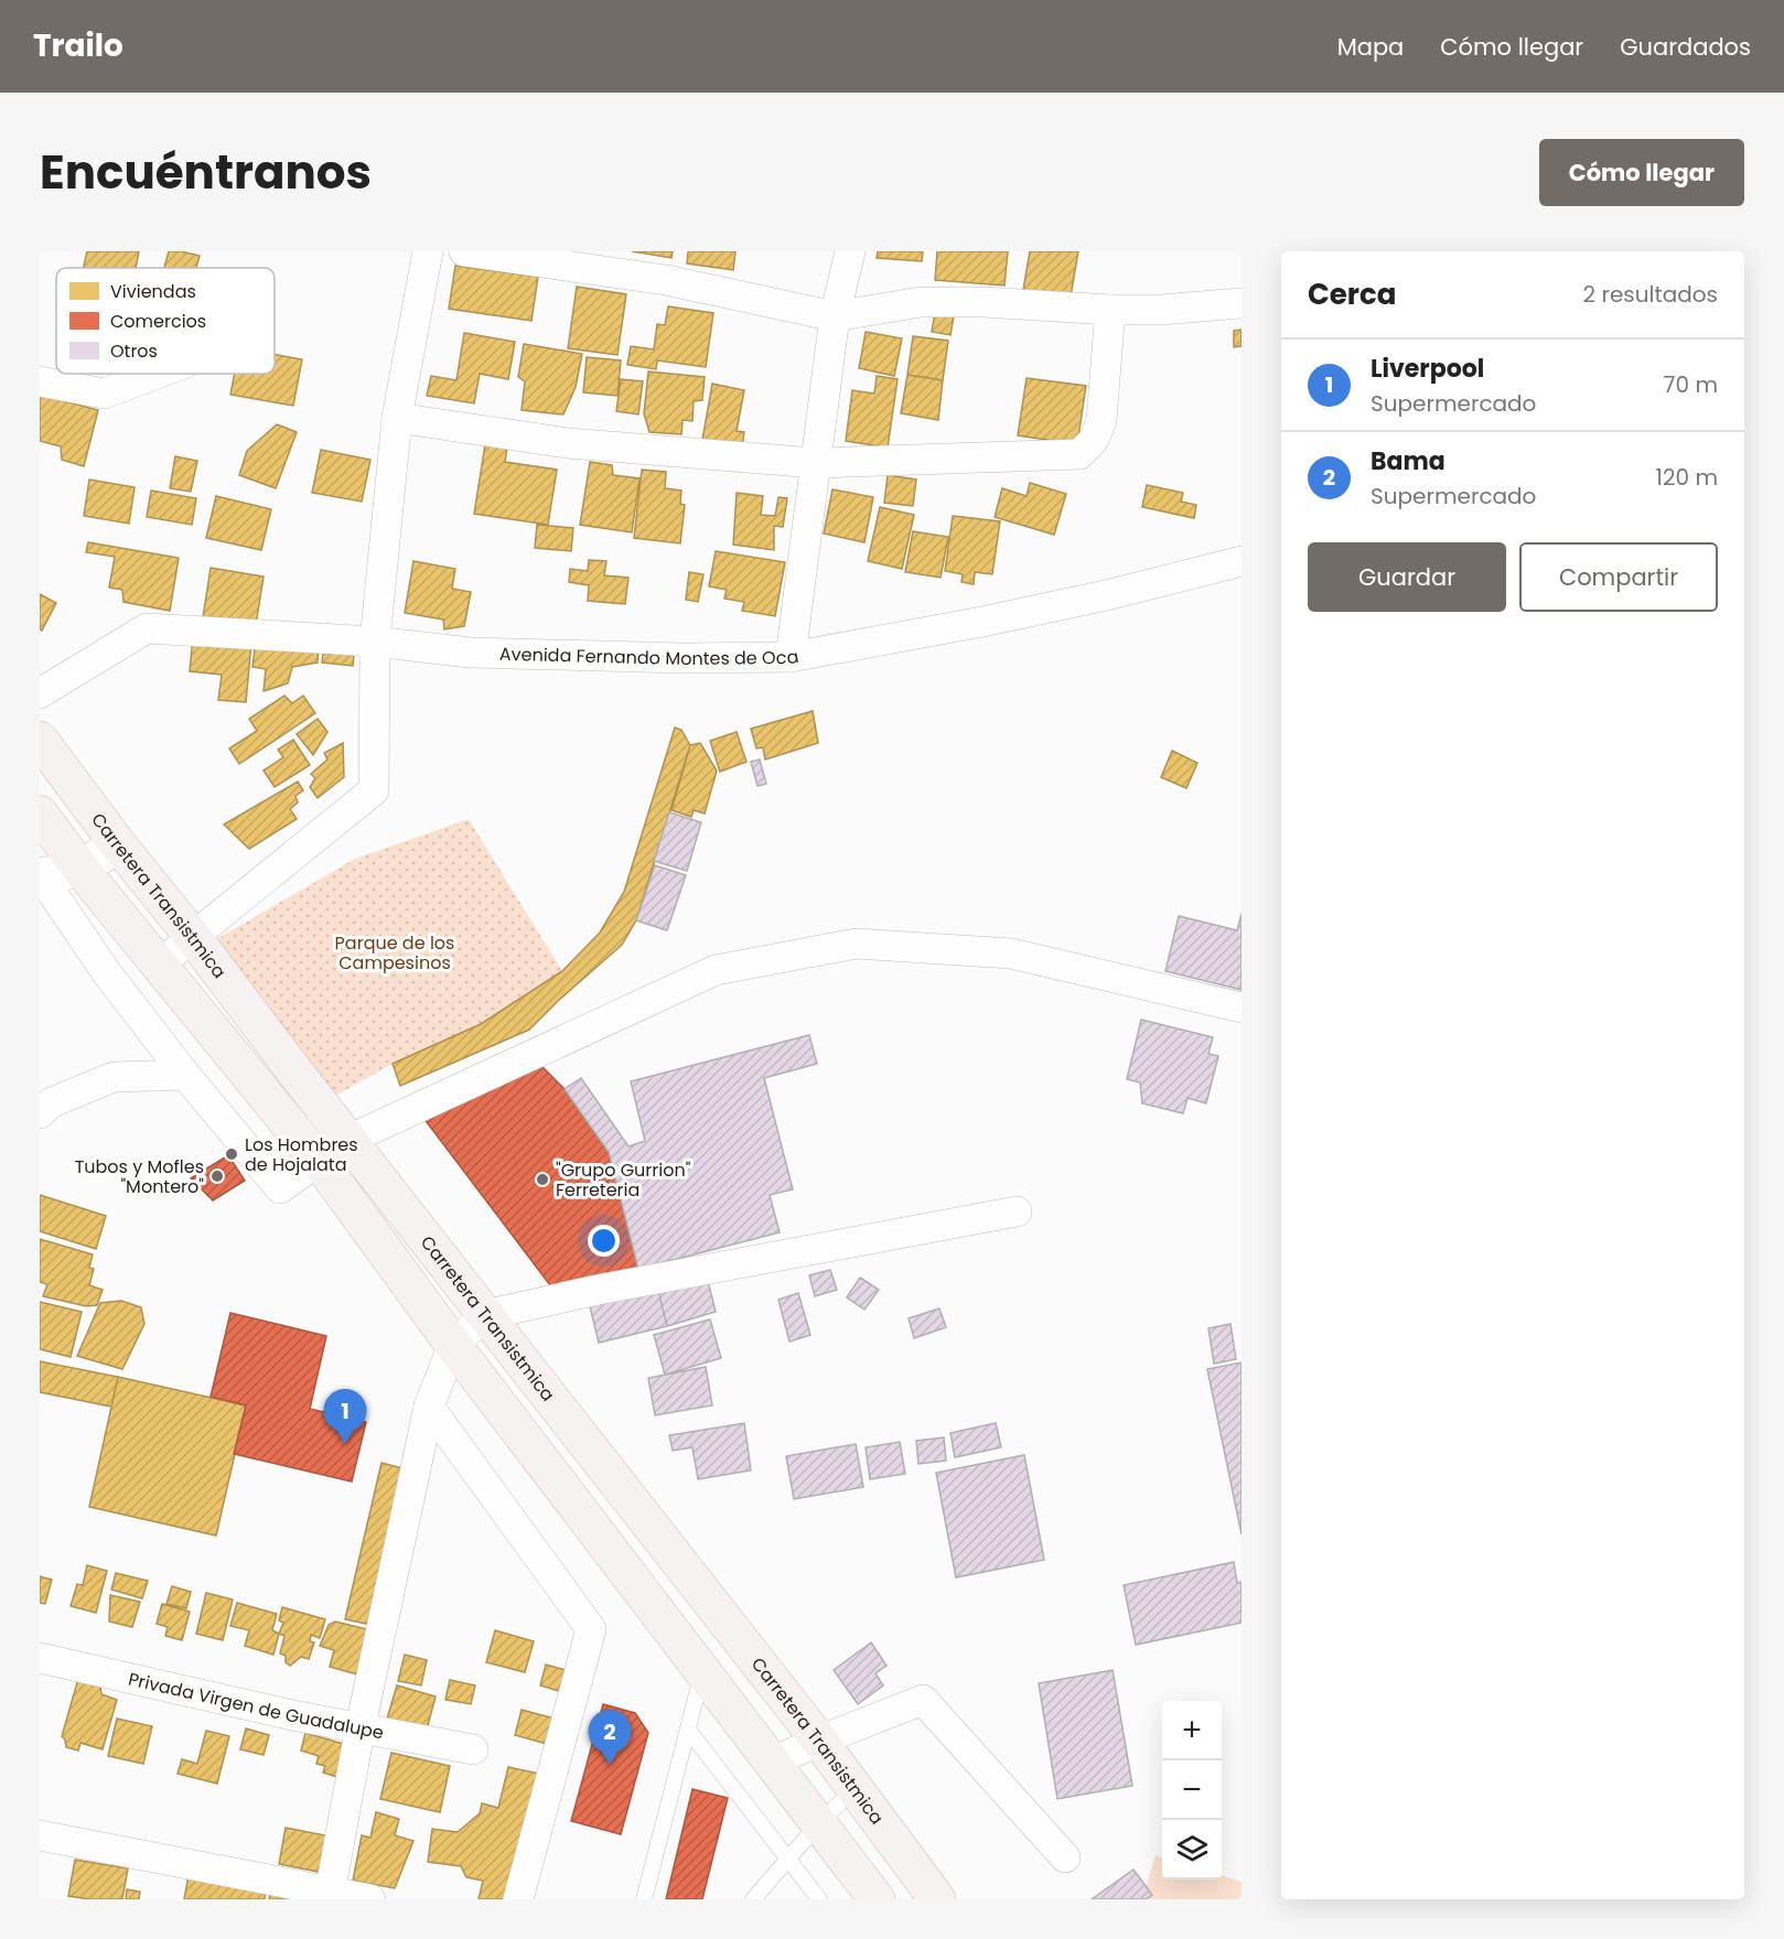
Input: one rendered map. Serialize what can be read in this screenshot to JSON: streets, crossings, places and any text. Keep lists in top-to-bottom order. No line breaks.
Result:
{"streets":{"main road":["Carretera Transistmica"],"street":["Avenida Fernando Montes de Oca","Privada Virgen de Guadalupe"]},"parks":["Parque de los Campesinos"],"places":["Los Hombres de Hojalata","Tubos y Mofles \"Montero\"","\"Grupo Gurrion\" Ferreteria"],"legend":["Viviendas","Comercios","Otros"],"page":{"header":"Trailo","nav":["Mapa","Cómo llegar","Guardados"],"title":"Encuéntranos","buttons":["Cómo llegar",["Guardar","Compartir"]],"heading":["Cerca","2 resultados"],"list":[{"mark":"1","name":"Liverpool","note":"Supermercado","value":"70 m"},{"mark":"2","name":"Bama","note":"Supermercado","value":"120 m"}],"pins":["1","2"],"map_buttons":["+","−"]}}
